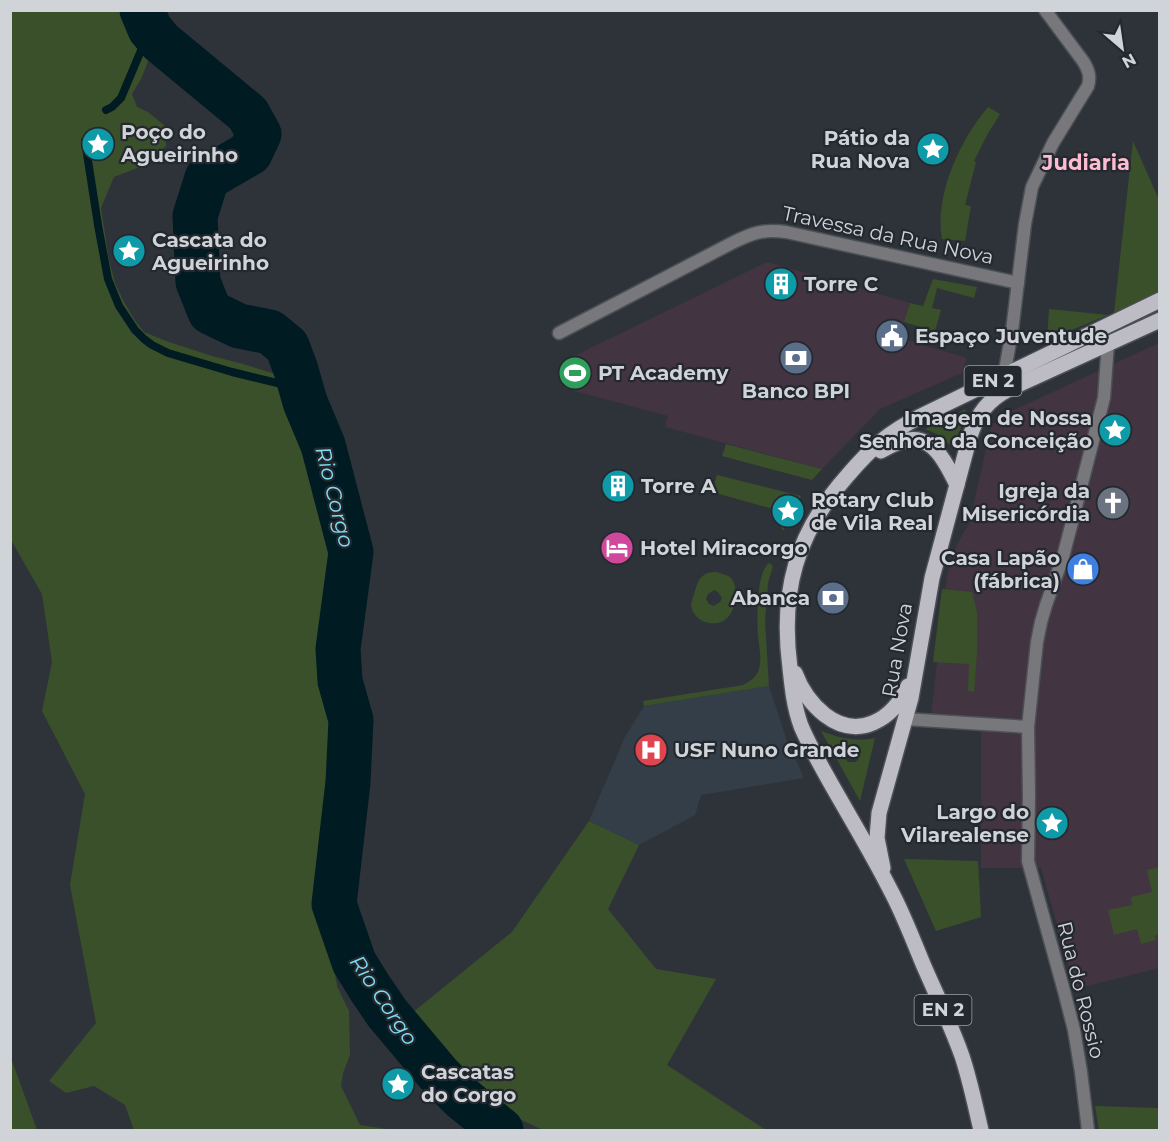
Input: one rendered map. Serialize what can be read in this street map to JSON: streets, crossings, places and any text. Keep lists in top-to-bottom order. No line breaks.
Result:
{"streets":{"main road":["EN 2","Rua Nova"],"street":["Travessa da Rua Nova","Rua do Rossio"]},"crossings":[["EN 2","Rua Nova"],["EN 2","Rua do Rossio"],["Rua Nova","Rua do Rossio"]],"districts":["Judiaria"],"water":["Rio Corgo"],"places":{"place":["Poço do Agueirinho","Pátio da Rua Nova","Cascata do Agueirinho","Imagem de Nossa Senhora da Conceição","Rotary Club de Vila Real","Largo do Vilarealense","Cascatas do Corgo"],"building":["Torre C","Torre A"],"public building":["Espaço Juventude"],"bank":["Banco BPI","Abanca"],"sports":["PT Academy"],"church":["Igreja da Misericórdia"],"hotel":["Hotel Miracorgo"],"shop":["Casa Lapão (fábrica)"],"hospital":["USF Nuno Grande"]},"north":"bottom right"}
